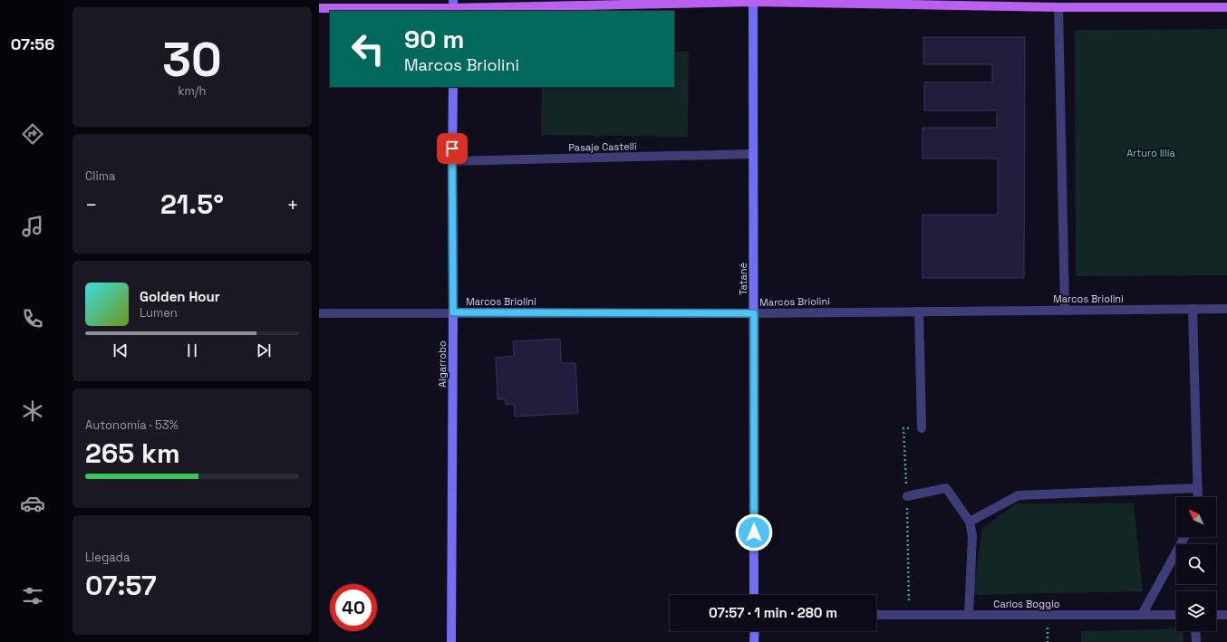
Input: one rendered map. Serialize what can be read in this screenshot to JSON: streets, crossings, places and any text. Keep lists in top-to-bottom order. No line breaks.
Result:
{"streets":{"street":["Pasaje Castelli","Tatané","Marcos Briolini","Algarrobo","Carlos Boggio"]},"crossings":[["Pasaje Castelli","Tatané"],["Pasaje Castelli","Algarrobo"],["Tatané","Marcos Briolini"],["Marcos Briolini","Algarrobo"]],"parks":["Arturo Illia"],"north":"top left","page":{"tabs":"07:56","tile":[["30","km/h"],"Clima",["Autonomía · 53%","265 km"],["Llegada","07:57"]],"turn":["90 m","Marcos Briolini"],"heat":["−","21.5°","+"],"song":["Golden Hour","Lumen"],"limit":"40","trip":"07:57 · 1 min · 280 m"}}
